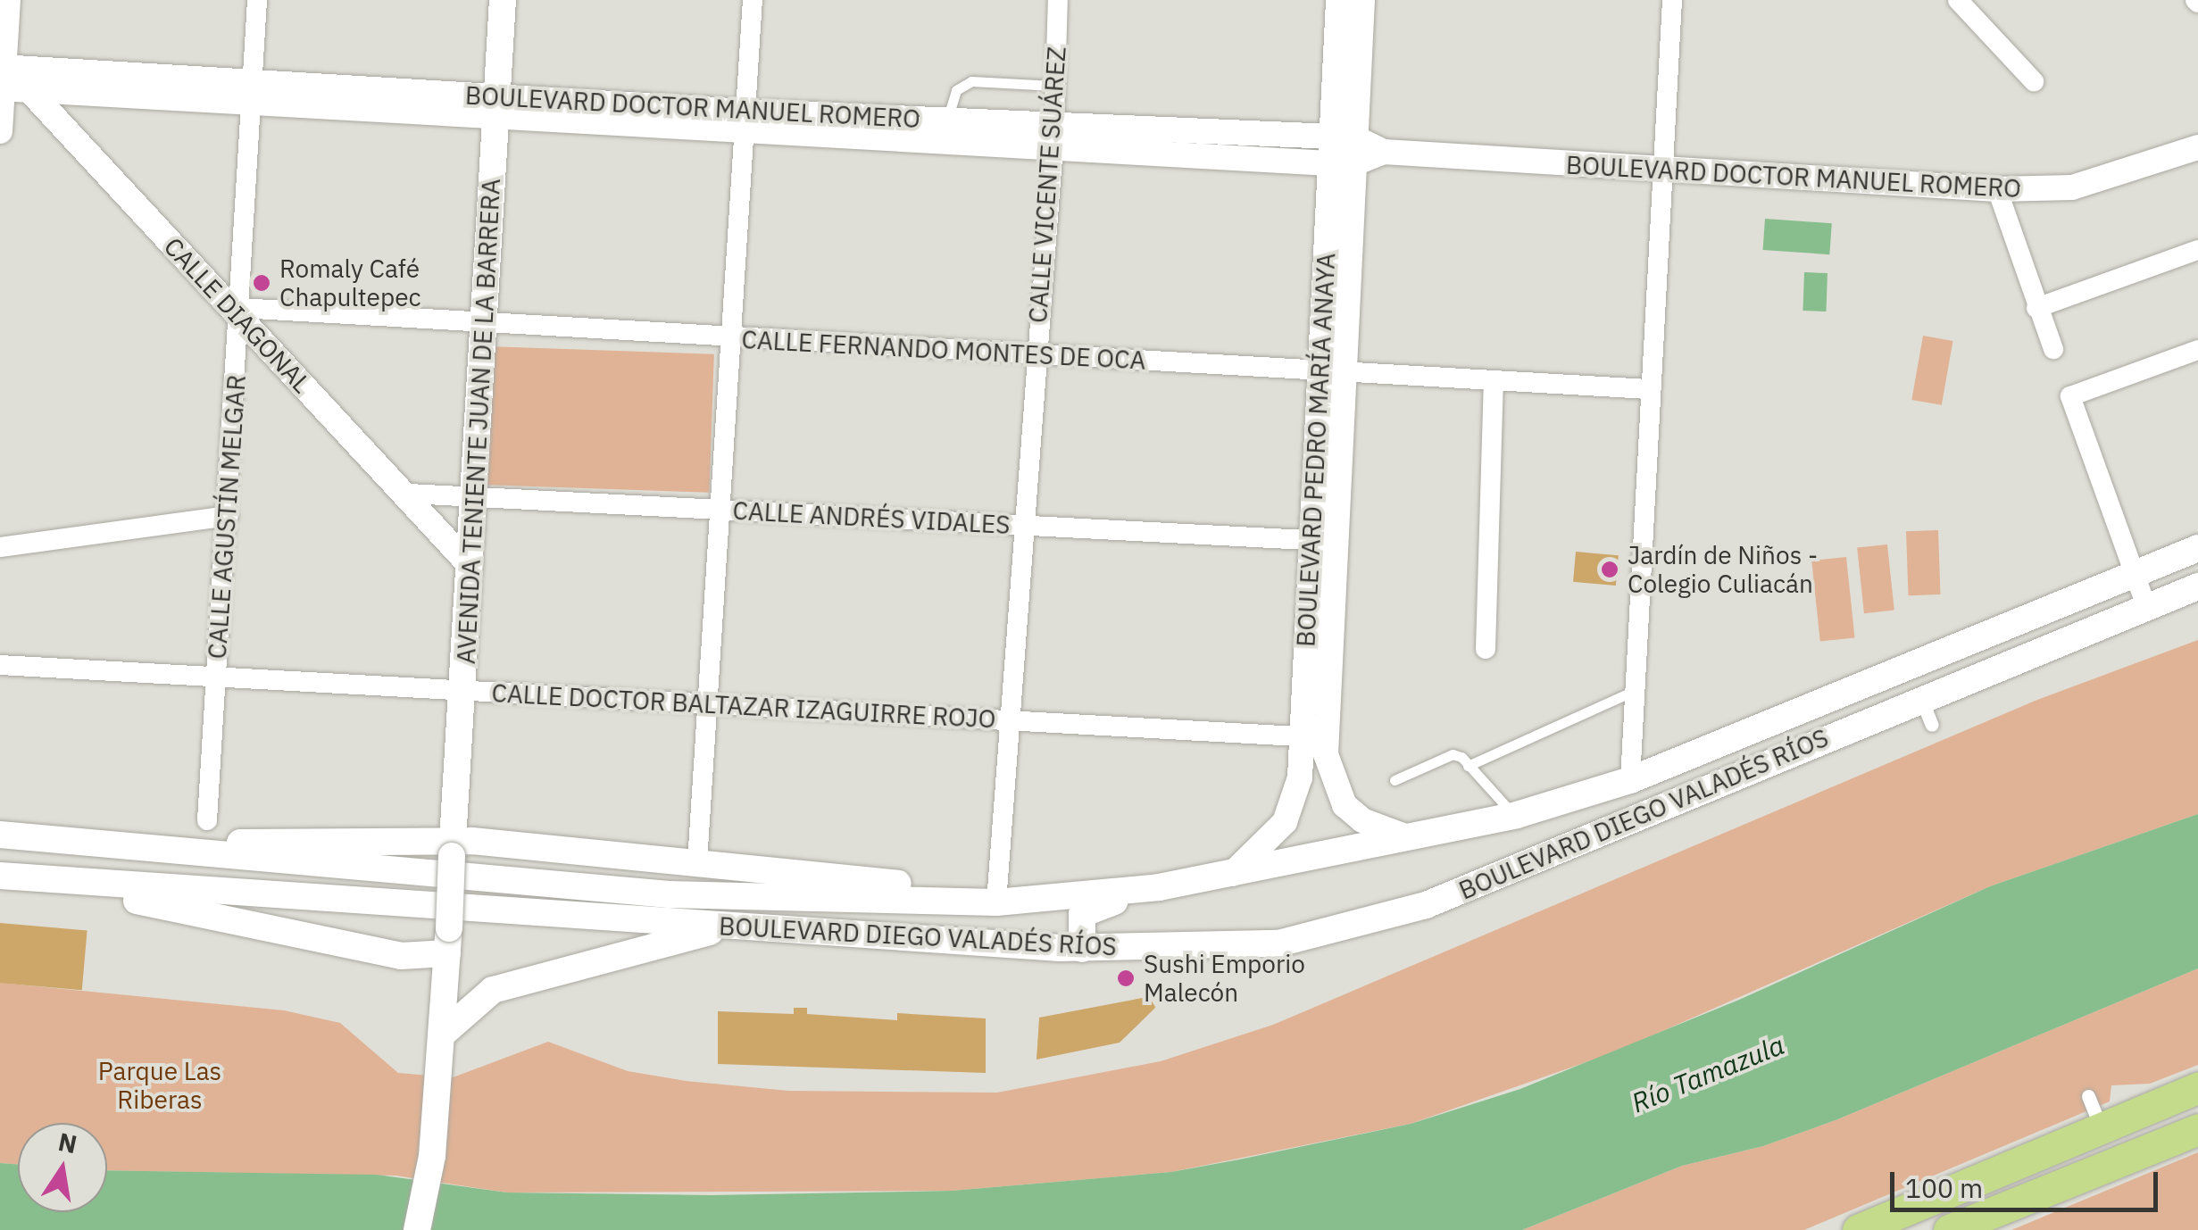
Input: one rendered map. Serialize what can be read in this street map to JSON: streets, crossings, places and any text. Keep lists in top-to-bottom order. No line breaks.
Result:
{"streets":{"main road":["AVENIDA TENIENTE JUAN DE LA BARRERA","BOULEVARD DIEGO VALADÉS RÍOS"],"street":["BOULEVARD DOCTOR MANUEL ROMERO","CALLE VICENTE SUÁREZ","CALLE DIAGONAL","CALLE FERNANDO MONTES DE OCA","BOULEVARD PEDRO MARÍA ANAYA","CALLE AGUSTÍN MELGAR","CALLE ANDRÉS VIDALES","CALLE DOCTOR BALTAZAR IZAGUIRRE ROJO"]},"crossings":[["BOULEVARD DOCTOR MANUEL ROMERO","CALLE VICENTE SUÁREZ"],["BOULEVARD DOCTOR MANUEL ROMERO","CALLE DIAGONAL"],["BOULEVARD DOCTOR MANUEL ROMERO","AVENIDA TENIENTE JUAN DE LA BARRERA"],["BOULEVARD DOCTOR MANUEL ROMERO","BOULEVARD PEDRO MARÍA ANAYA"],["BOULEVARD DOCTOR MANUEL ROMERO","CALLE AGUSTÍN MELGAR"],["CALLE VICENTE SUÁREZ","CALLE FERNANDO MONTES DE OCA"],["CALLE VICENTE SUÁREZ","CALLE ANDRÉS VIDALES"],["CALLE VICENTE SUÁREZ","CALLE DOCTOR BALTAZAR IZAGUIRRE ROJO"],["CALLE VICENTE SUÁREZ","BOULEVARD DIEGO VALADÉS RÍOS"],["CALLE DIAGONAL","CALLE FERNANDO MONTES DE OCA"],["CALLE DIAGONAL","AVENIDA TENIENTE JUAN DE LA BARRERA"],["CALLE DIAGONAL","CALLE AGUSTÍN MELGAR"],["CALLE DIAGONAL","CALLE ANDRÉS VIDALES"],["CALLE FERNANDO MONTES DE OCA","AVENIDA TENIENTE JUAN DE LA BARRERA"],["CALLE FERNANDO MONTES DE OCA","BOULEVARD PEDRO MARÍA ANAYA"],["CALLE FERNANDO MONTES DE OCA","CALLE AGUSTÍN MELGAR"],["AVENIDA TENIENTE JUAN DE LA BARRERA","CALLE ANDRÉS VIDALES"],["AVENIDA TENIENTE JUAN DE LA BARRERA","CALLE DOCTOR BALTAZAR IZAGUIRRE ROJO"],["BOULEVARD PEDRO MARÍA ANAYA","CALLE ANDRÉS VIDALES"],["BOULEVARD PEDRO MARÍA ANAYA","CALLE DOCTOR BALTAZAR IZAGUIRRE ROJO"],["BOULEVARD PEDRO MARÍA ANAYA","BOULEVARD DIEGO VALADÉS RÍOS"],["CALLE AGUSTÍN MELGAR","CALLE DOCTOR BALTAZAR IZAGUIRRE ROJO"]],"water":["Río Tamazula"],"parks":["Parque Las Riberas"],"places":["Romaly Café Chapultepec","Jardín de Niños - Colegio Culiacán","Sushi Emporio Malecón"],"scale_bar":"100 m","north":"top"}
